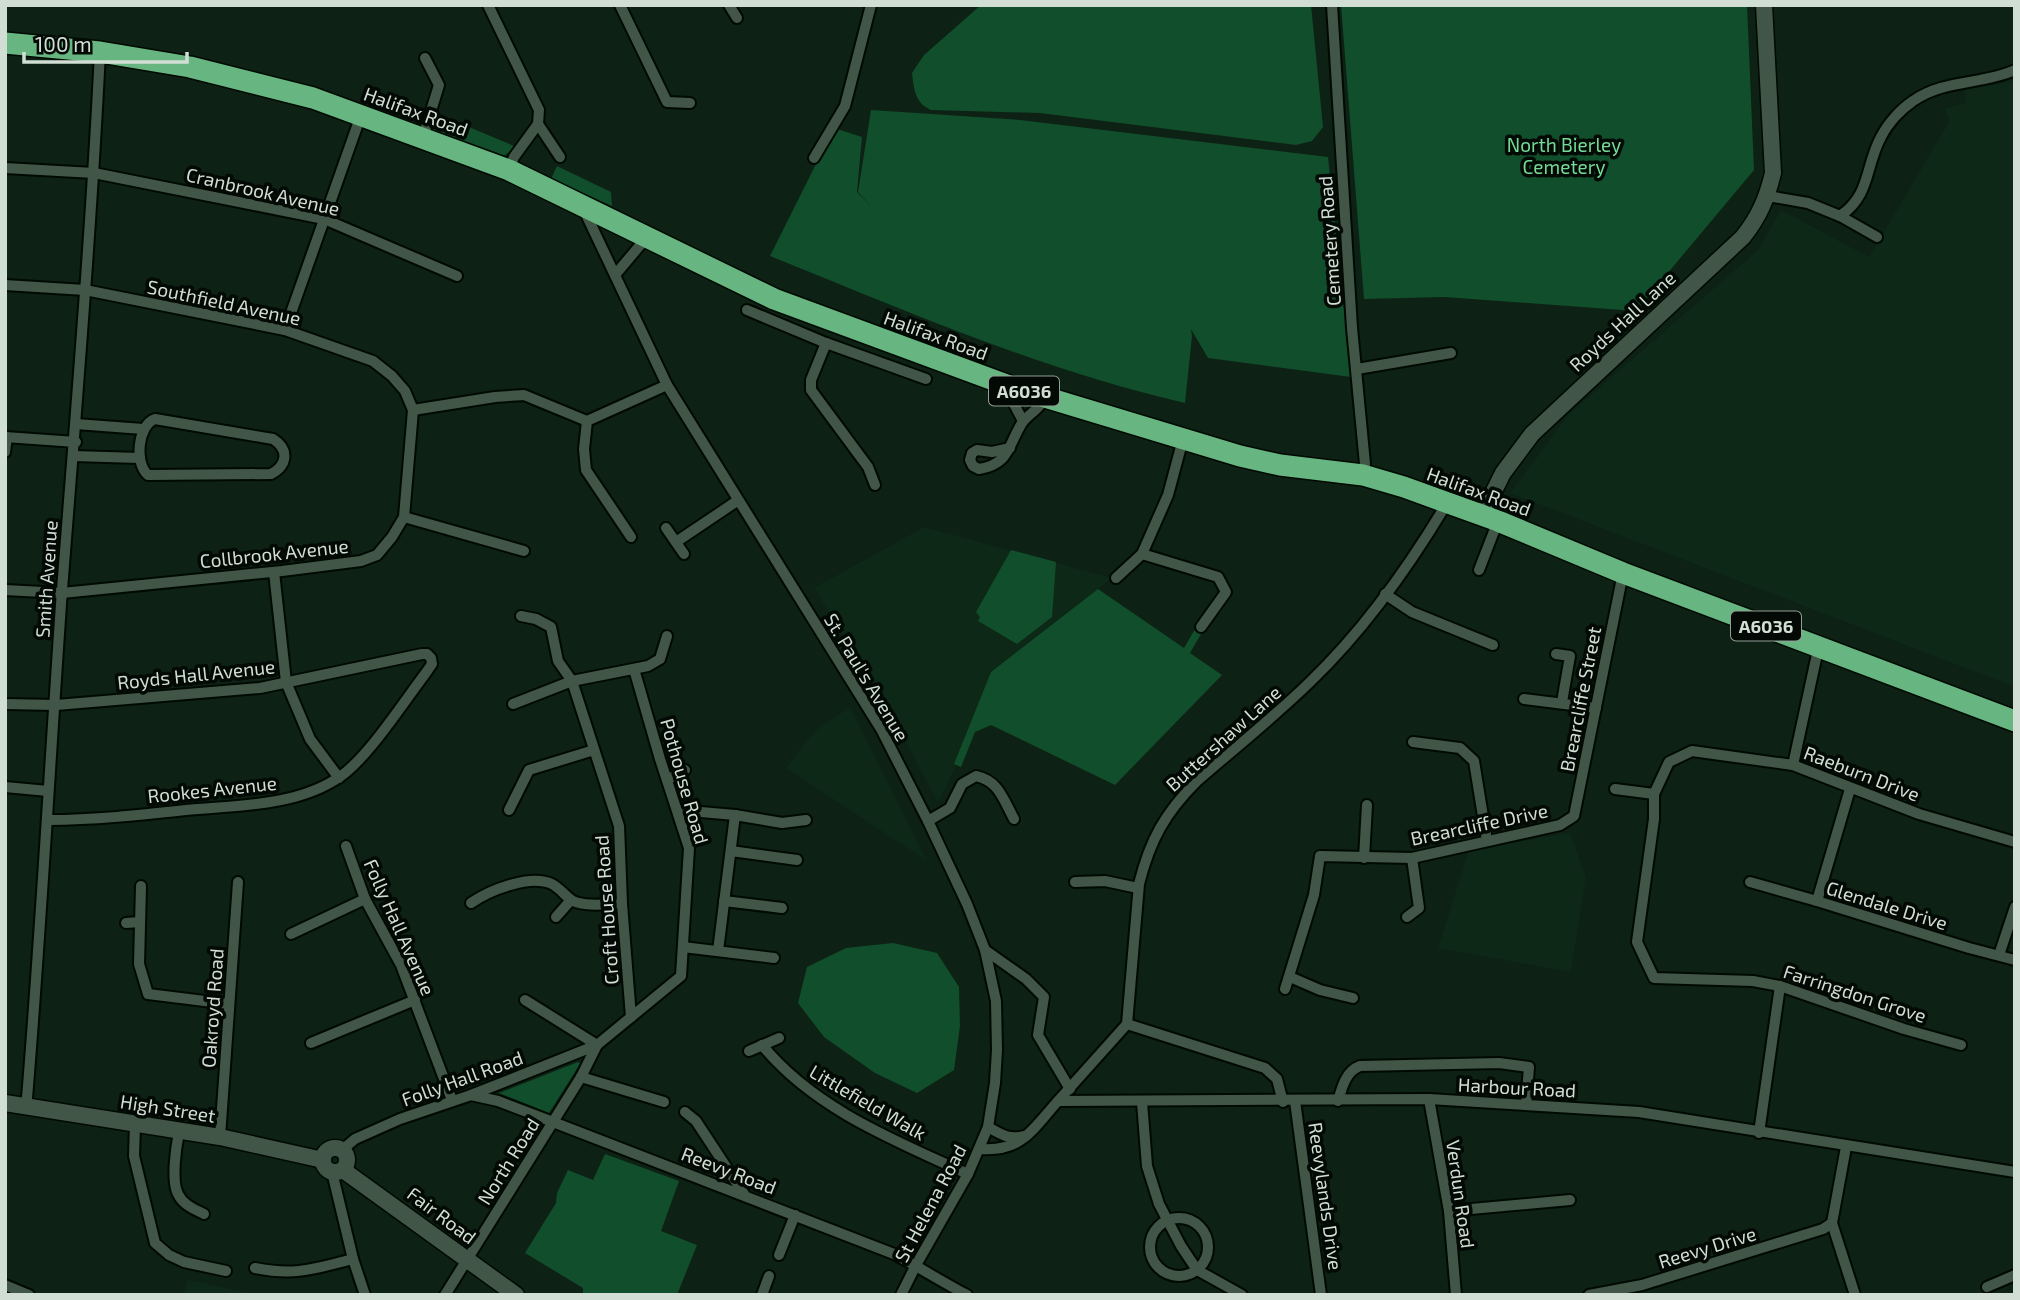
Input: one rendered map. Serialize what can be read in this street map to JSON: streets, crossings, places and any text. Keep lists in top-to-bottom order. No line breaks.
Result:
{"streets":{"highway":["Halifax Road","A6036"],"street":["Cranbrook Avenue","Cemetery Road","Southfield Avenue","Royds Hall Lane","Collbrook Avenue","Smith Avenue","Royds Hall Avenue","St. Paul's Avenue","Brearcliffe Street","Buttershaw Lane","Raeburn Drive","Pothouse Road","Rookes Avenue","Brearcliffe Drive","Glendale Drive","Croft House Road","Folly Hall Avenue","Farringdon Grove","Oakroyd Road","Folly Hall Road","Harbour Road","Littlefield Walk","High Street","North Road","Reevy Road","Verdun Road","Reevylands Drive","St Helena Road","Fair Road","Reevy Drive"]},"crossings":[["Halifax Road","Cemetery Road"],["Halifax Road","Royds Hall Lane"],["Halifax Road","Smith Avenue"],["Halifax Road","St. Paul's Avenue"],["Halifax Road","Brearcliffe Street"],["Halifax Road","Buttershaw Lane"],["Cranbrook Avenue","Smith Avenue"],["Southfield Avenue","Collbrook Avenue"],["Southfield Avenue","Smith Avenue"],["Collbrook Avenue","Smith Avenue"],["Smith Avenue","Royds Hall Avenue"],["Smith Avenue","Rookes Avenue"],["Smith Avenue","High Street"],["Royds Hall Avenue","Rookes Avenue"],["St. Paul's Avenue","St Helena Road"],["Brearcliffe Street","Brearcliffe Drive"],["Raeburn Drive","Farringdon Grove"],["Pothouse Road","Folly Hall Road"],["Croft House Road","Folly Hall Road"],["Folly Hall Avenue","Folly Hall Road"],["Oakroyd Road","High Street"],["Folly Hall Road","North Road"],["Folly Hall Road","Reevy Road"],["Harbour Road","Verdun Road"],["Harbour Road","Reevylands Drive"],["Littlefield Walk","St Helena Road"],["High Street","Fair Road"],["North Road","Reevy Road"],["North Road","Fair Road"],["Reevy Road","St Helena Road"]],"parks":["North Bierley Cemetery"],"scale_bar":"100 m"}
